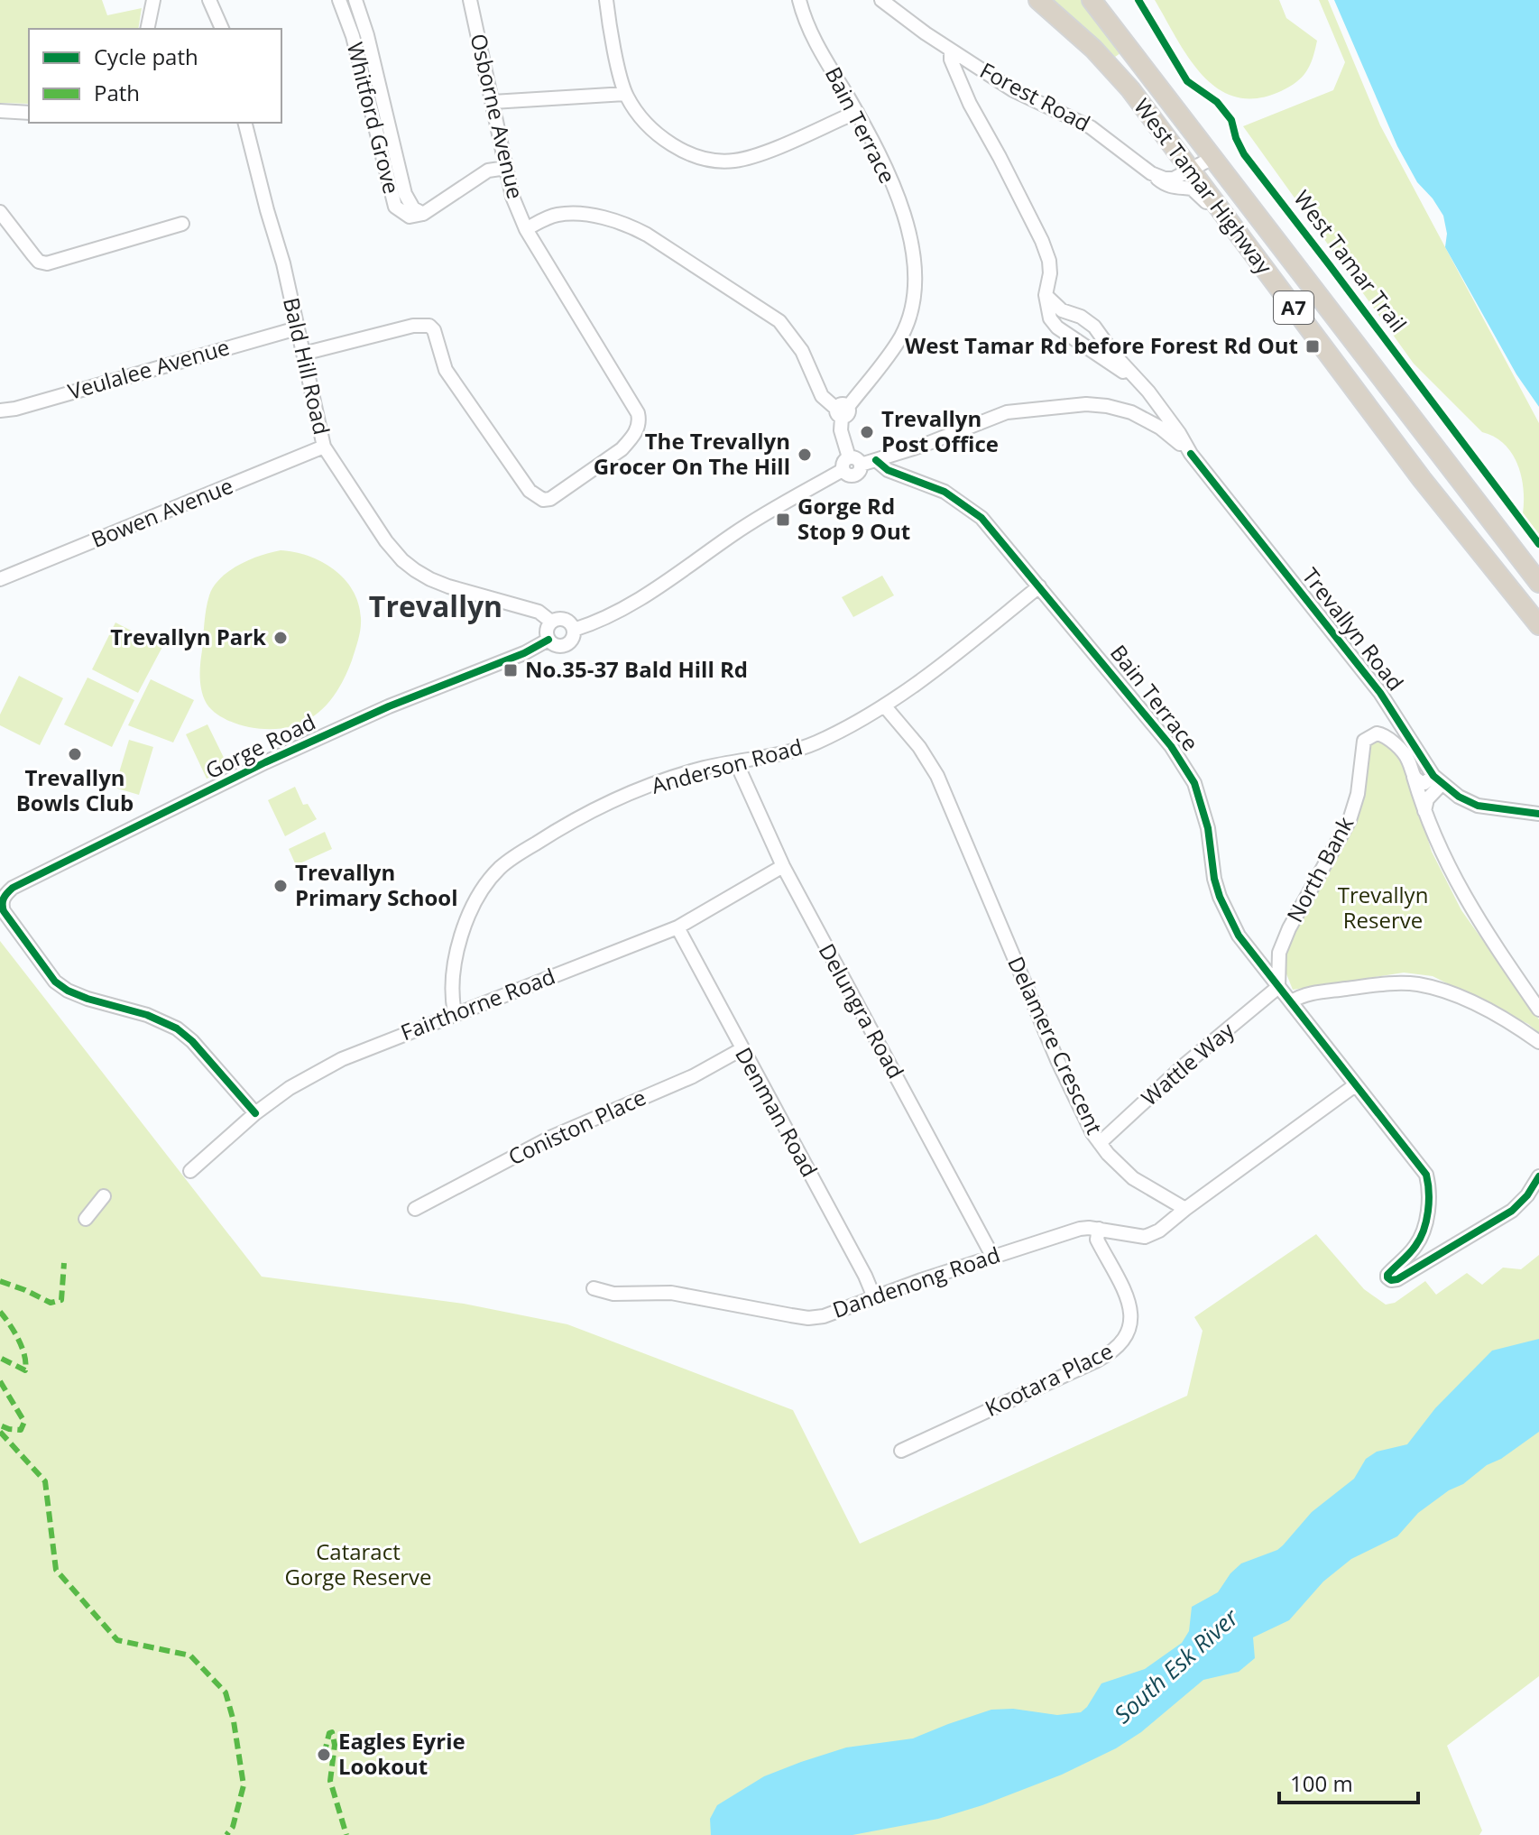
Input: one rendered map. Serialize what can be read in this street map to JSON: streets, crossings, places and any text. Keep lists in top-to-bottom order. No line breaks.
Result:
{"streets":{"highway":["West Tamar Highway","A7"],"street":["Forest Road","Osborne Avenue","Whitford Grove","Bain Terrace","Bald Hill Road","Veulalee Avenue","Bowen Avenue","Trevallyn Road","Gorge Road","Anderson Road","North Bank","Fairthorne Road","Delungra Road","Delamere Crescent","Wattle Way","Denman Road","Coniston Place","Dandenong Road","Kootara Place"],"cycle path":["West Tamar Trail"]},"crossings":[["Forest Road","West Tamar Highway"],["Forest Road","Trevallyn Road"],["Osborne Avenue","Whitford Grove"],["Osborne Avenue","Bain Terrace"],["Bain Terrace","Anderson Road"],["Bain Terrace","North Bank"],["Bain Terrace","Wattle Way"],["Bald Hill Road","Veulalee Avenue"],["Bald Hill Road","Bowen Avenue"],["Bald Hill Road","Gorge Road"],["Gorge Road","Fairthorne Road"],["Anderson Road","Fairthorne Road"],["Anderson Road","Delungra Road"],["Anderson Road","Delamere Crescent"],["North Bank","Wattle Way"],["Fairthorne Road","Delungra Road"],["Fairthorne Road","Denman Road"],["Delungra Road","Dandenong Road"],["Delamere Crescent","Wattle Way"],["Delamere Crescent","Dandenong Road"],["Denman Road","Coniston Place"],["Denman Road","Dandenong Road"],["Dandenong Road","Kootara Place"]],"districts":["Trevallyn"],"water":["South Esk River"],"parks":["Trevallyn Reserve","Cataract Gorge Reserve"],"places":{"transit":["West Tamar Rd before Forest Rd Out","Gorge Rd Stop 9 Out","No.35-37 Bald Hill Rd"],"other":["Trevallyn Post Office","The Trevallyn Grocer On The Hill","Trevallyn Park","Trevallyn Bowls Club","Trevallyn Primary School","Eagles Eyrie Lookout"]},"legend":["Cycle path","Path"],"scale_bar":"100 m"}
